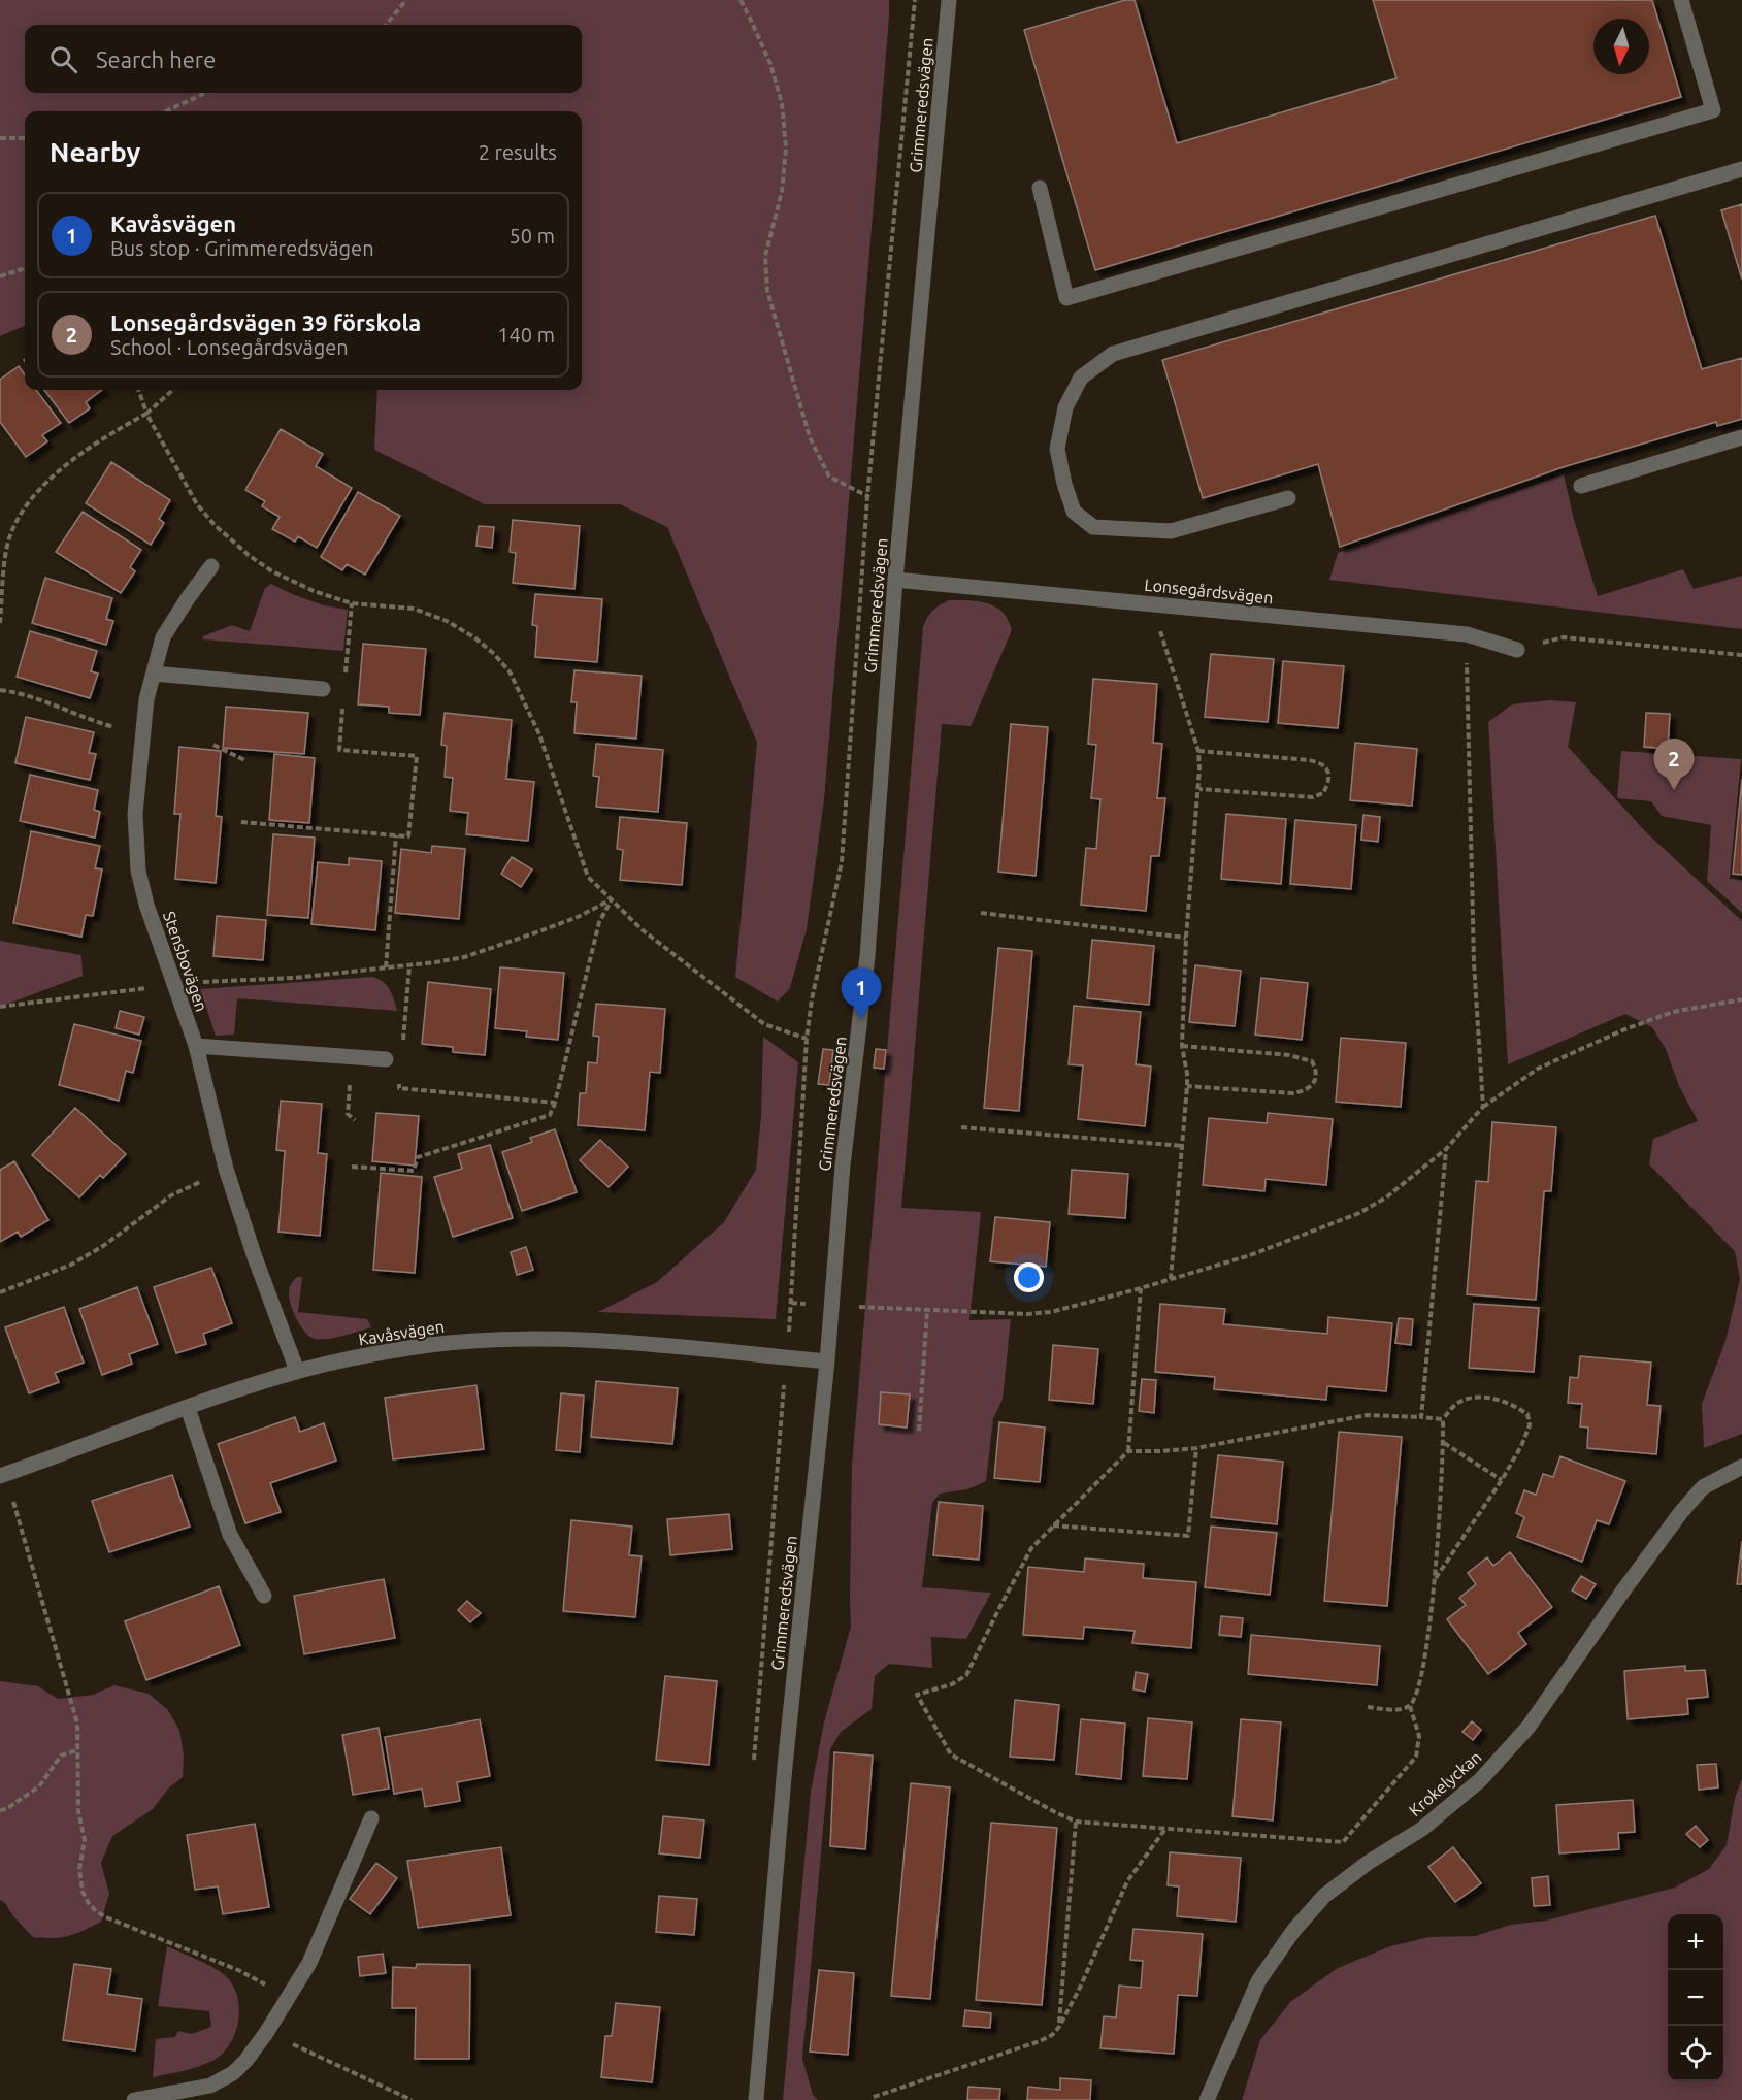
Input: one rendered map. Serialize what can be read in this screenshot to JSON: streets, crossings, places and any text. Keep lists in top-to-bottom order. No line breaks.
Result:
{"streets":{"street":["Grimmeredsvägen","Lonsegårdsvägen","Stensbovägen","Kavåsvägen","Krokelyckan"]},"crossings":[["Grimmeredsvägen","Lonsegårdsvägen"],["Grimmeredsvägen","Kavåsvägen"],["Stensbovägen","Kavåsvägen"]],"north":"bottom","page":{"search":"Search here","heading":["Nearby","2 results"],"list":[{"mark":"1","name":"Kavåsvägen","note":"Bus stop · Grimmeredsvägen","value":"50 m"},{"mark":"2","name":"Lonsegårdsvägen 39 förskola","note":"School · Lonsegårdsvägen","value":"140 m"}],"pins":["2","1"],"map_buttons":["+","−"]}}
